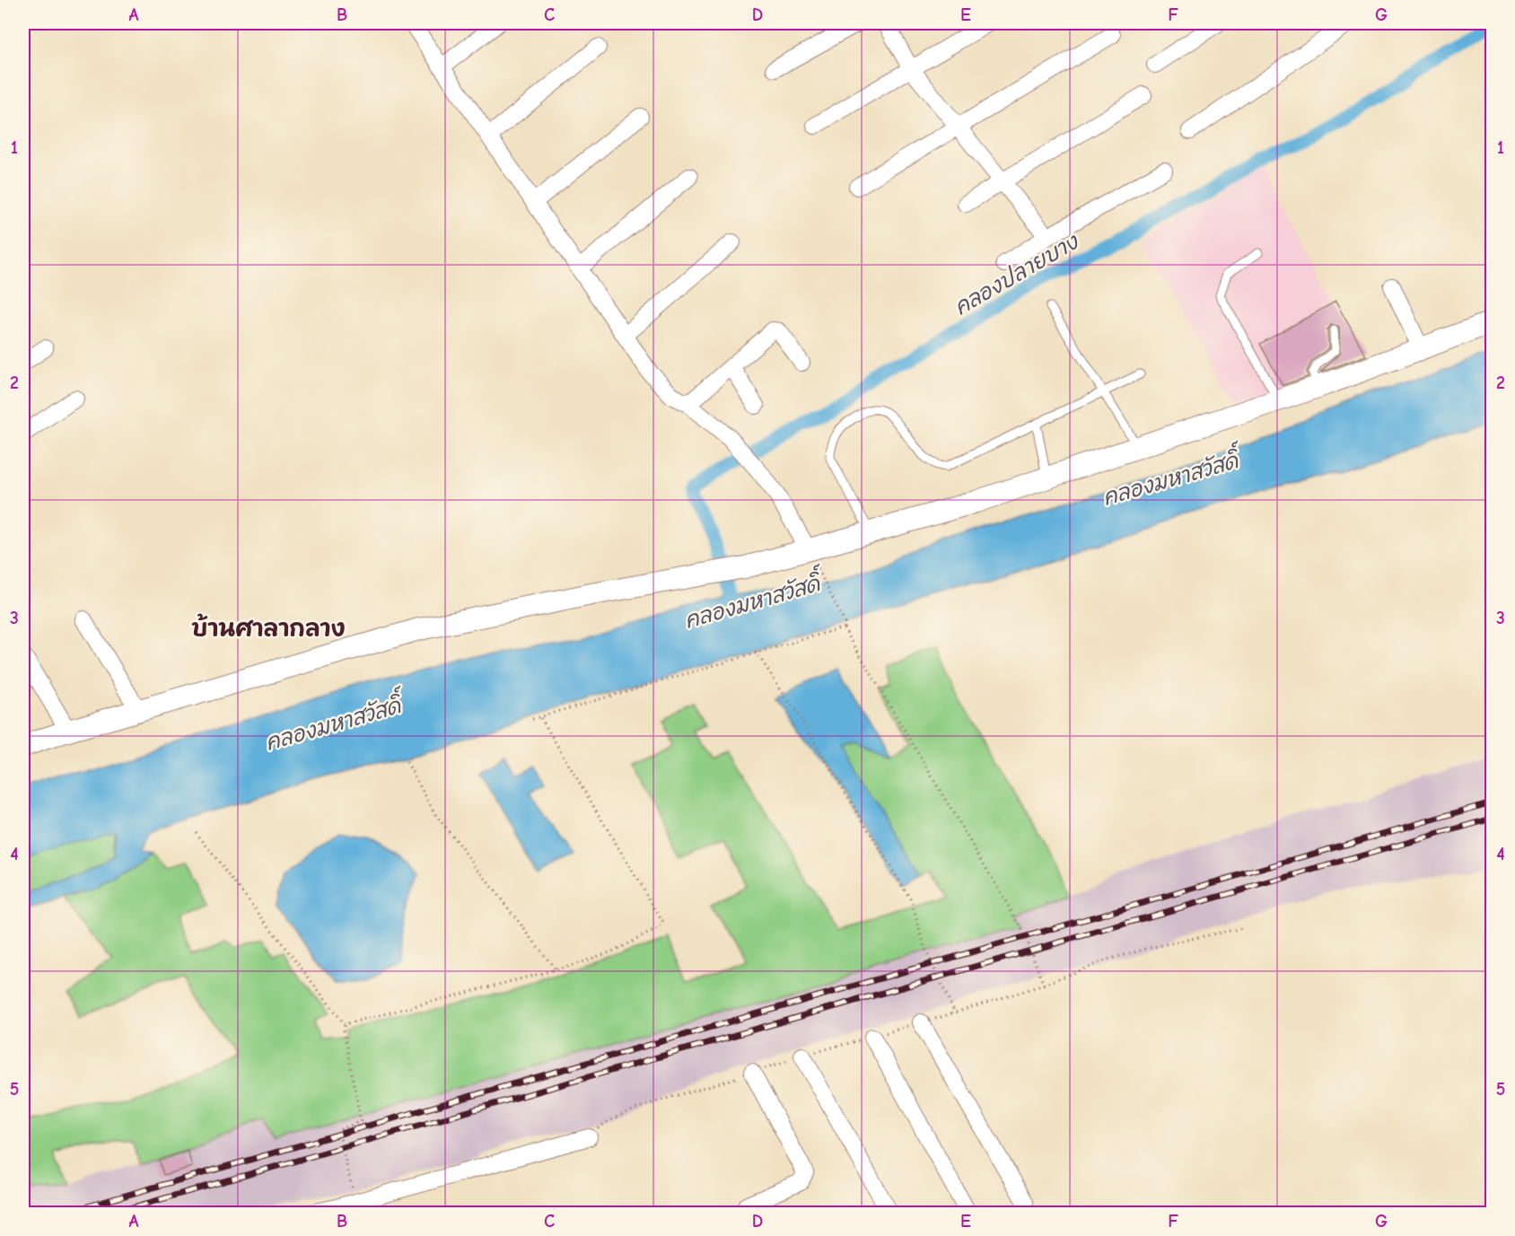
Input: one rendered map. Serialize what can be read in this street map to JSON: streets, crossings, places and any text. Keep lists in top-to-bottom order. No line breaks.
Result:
{"districts":["บ้านศาลากลาง"],"water":["คลองปลายบาง","คลองมหาสวัสดิ์"],"grid":{"columns":["A","B","C","D","E","F","G"],"rows":["1","2","3","4","5"]}}
